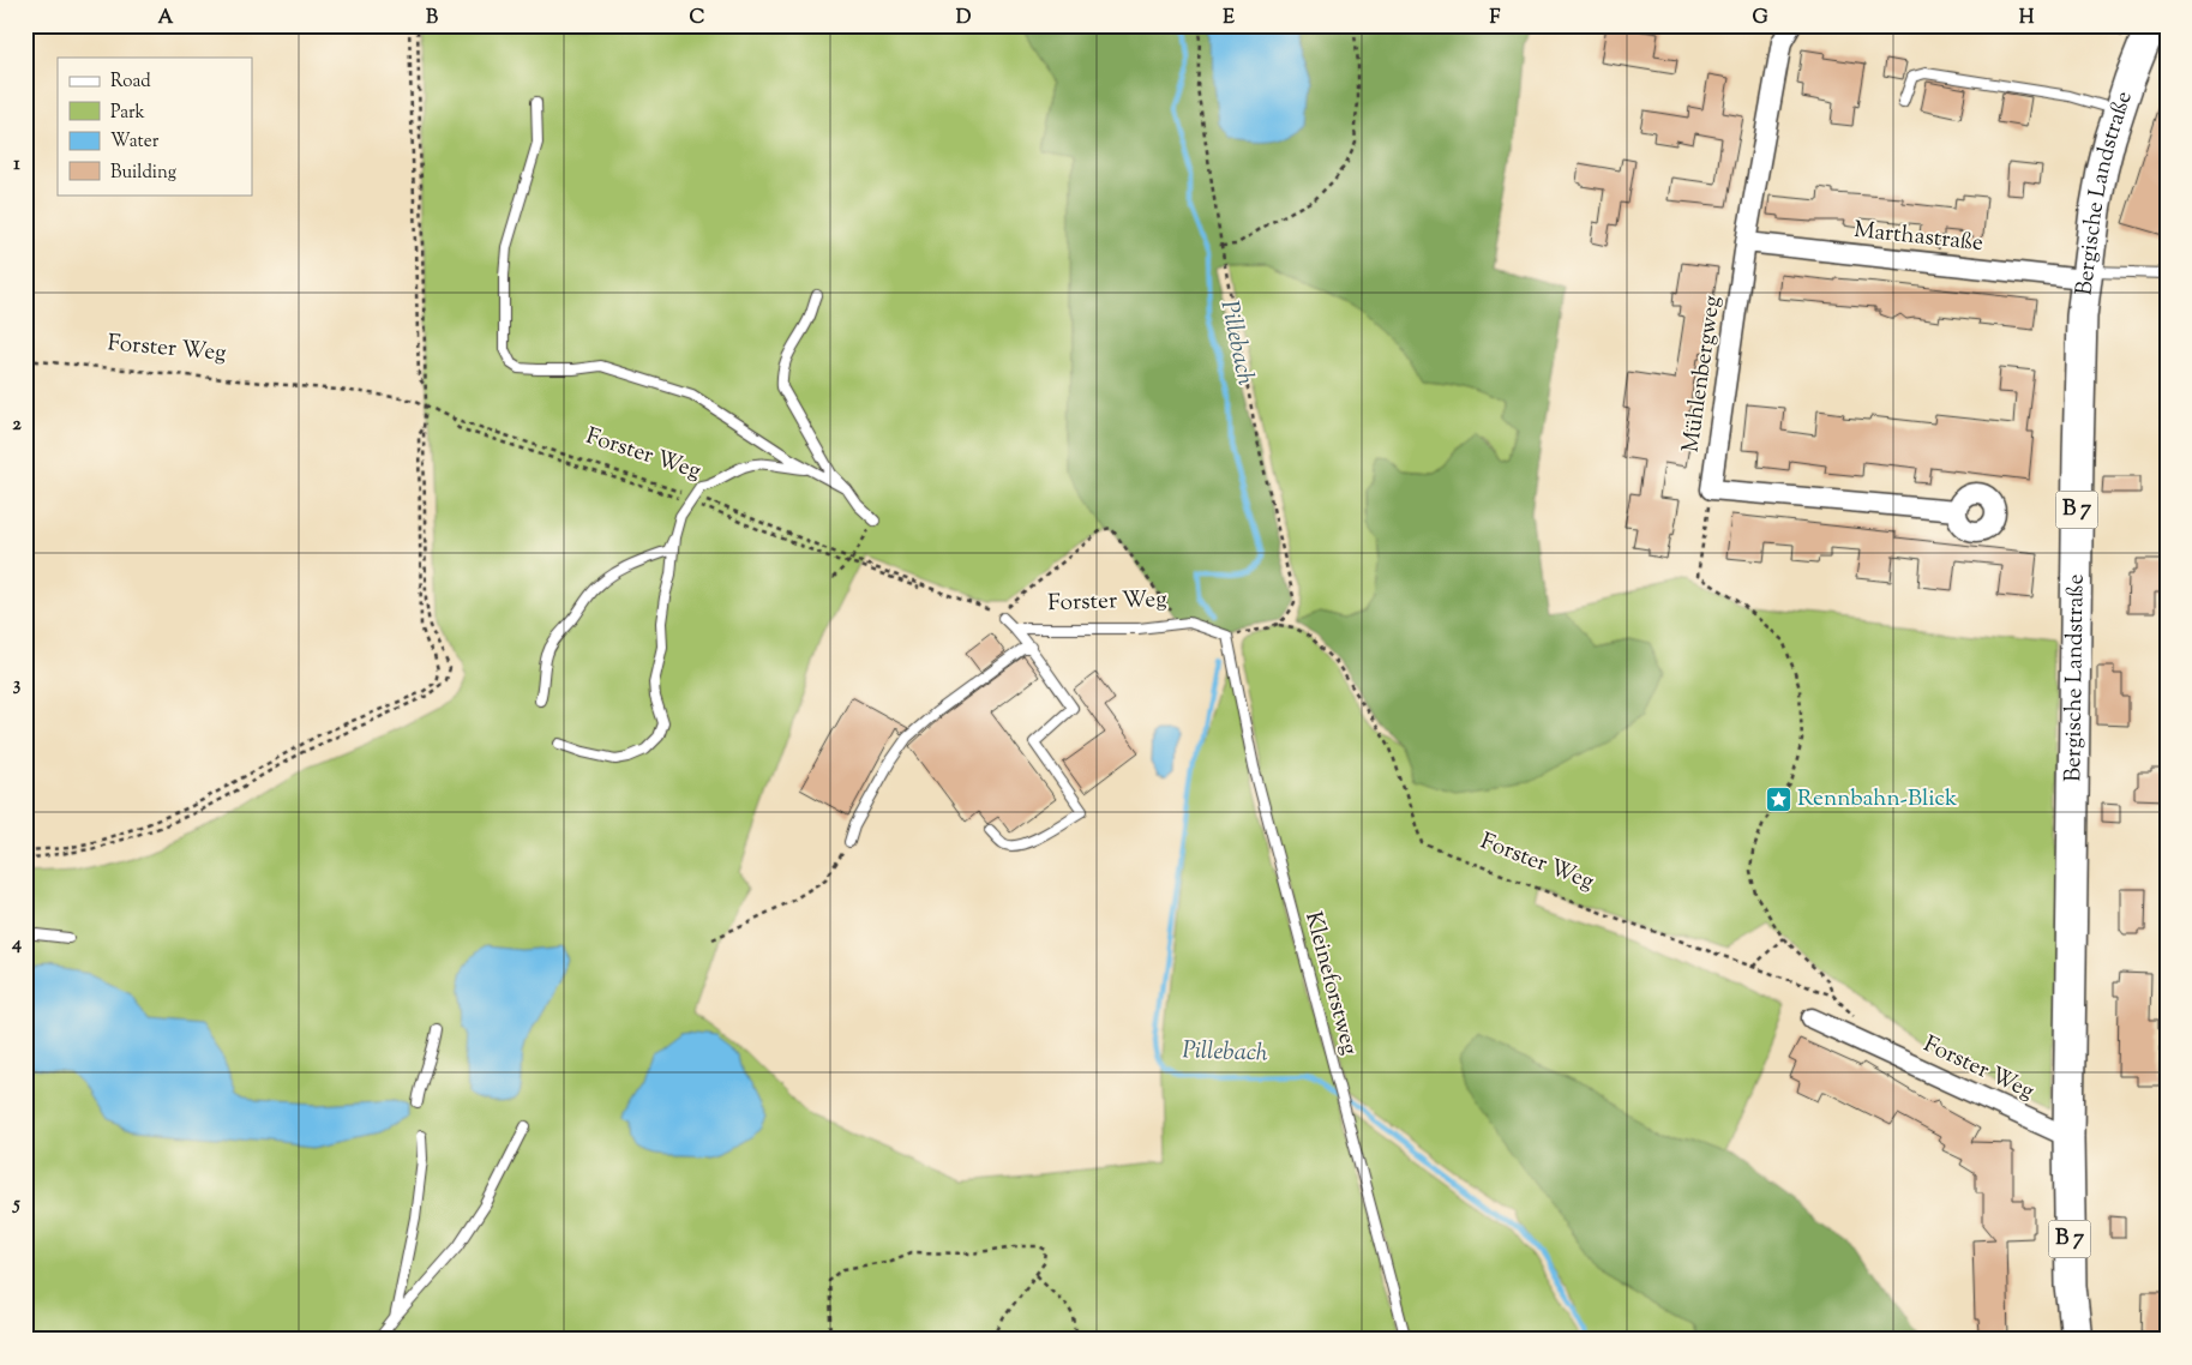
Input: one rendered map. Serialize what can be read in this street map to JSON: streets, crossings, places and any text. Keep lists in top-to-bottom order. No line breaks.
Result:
{"streets":{"main road":["Bergische Landstraße","B 7"],"street":["Marthastraße","Forster Weg","Mühlenbergweg"],"lane":["Kleineforstweg"]},"crossings":[["Bergische Landstraße","Marthastraße"],["Bergische Landstraße","Forster Weg"],["Marthastraße","Mühlenbergweg"],["Forster Weg","Kleineforstweg"]],"water":["Pillebach"],"places":{"place":["Rennbahn-Blick"]},"legend":["Road","Park","Water","Building"],"grid":{"columns":["A","B","C","D","E","F","G","H"],"rows":["1","2","3","4","5"]}}
